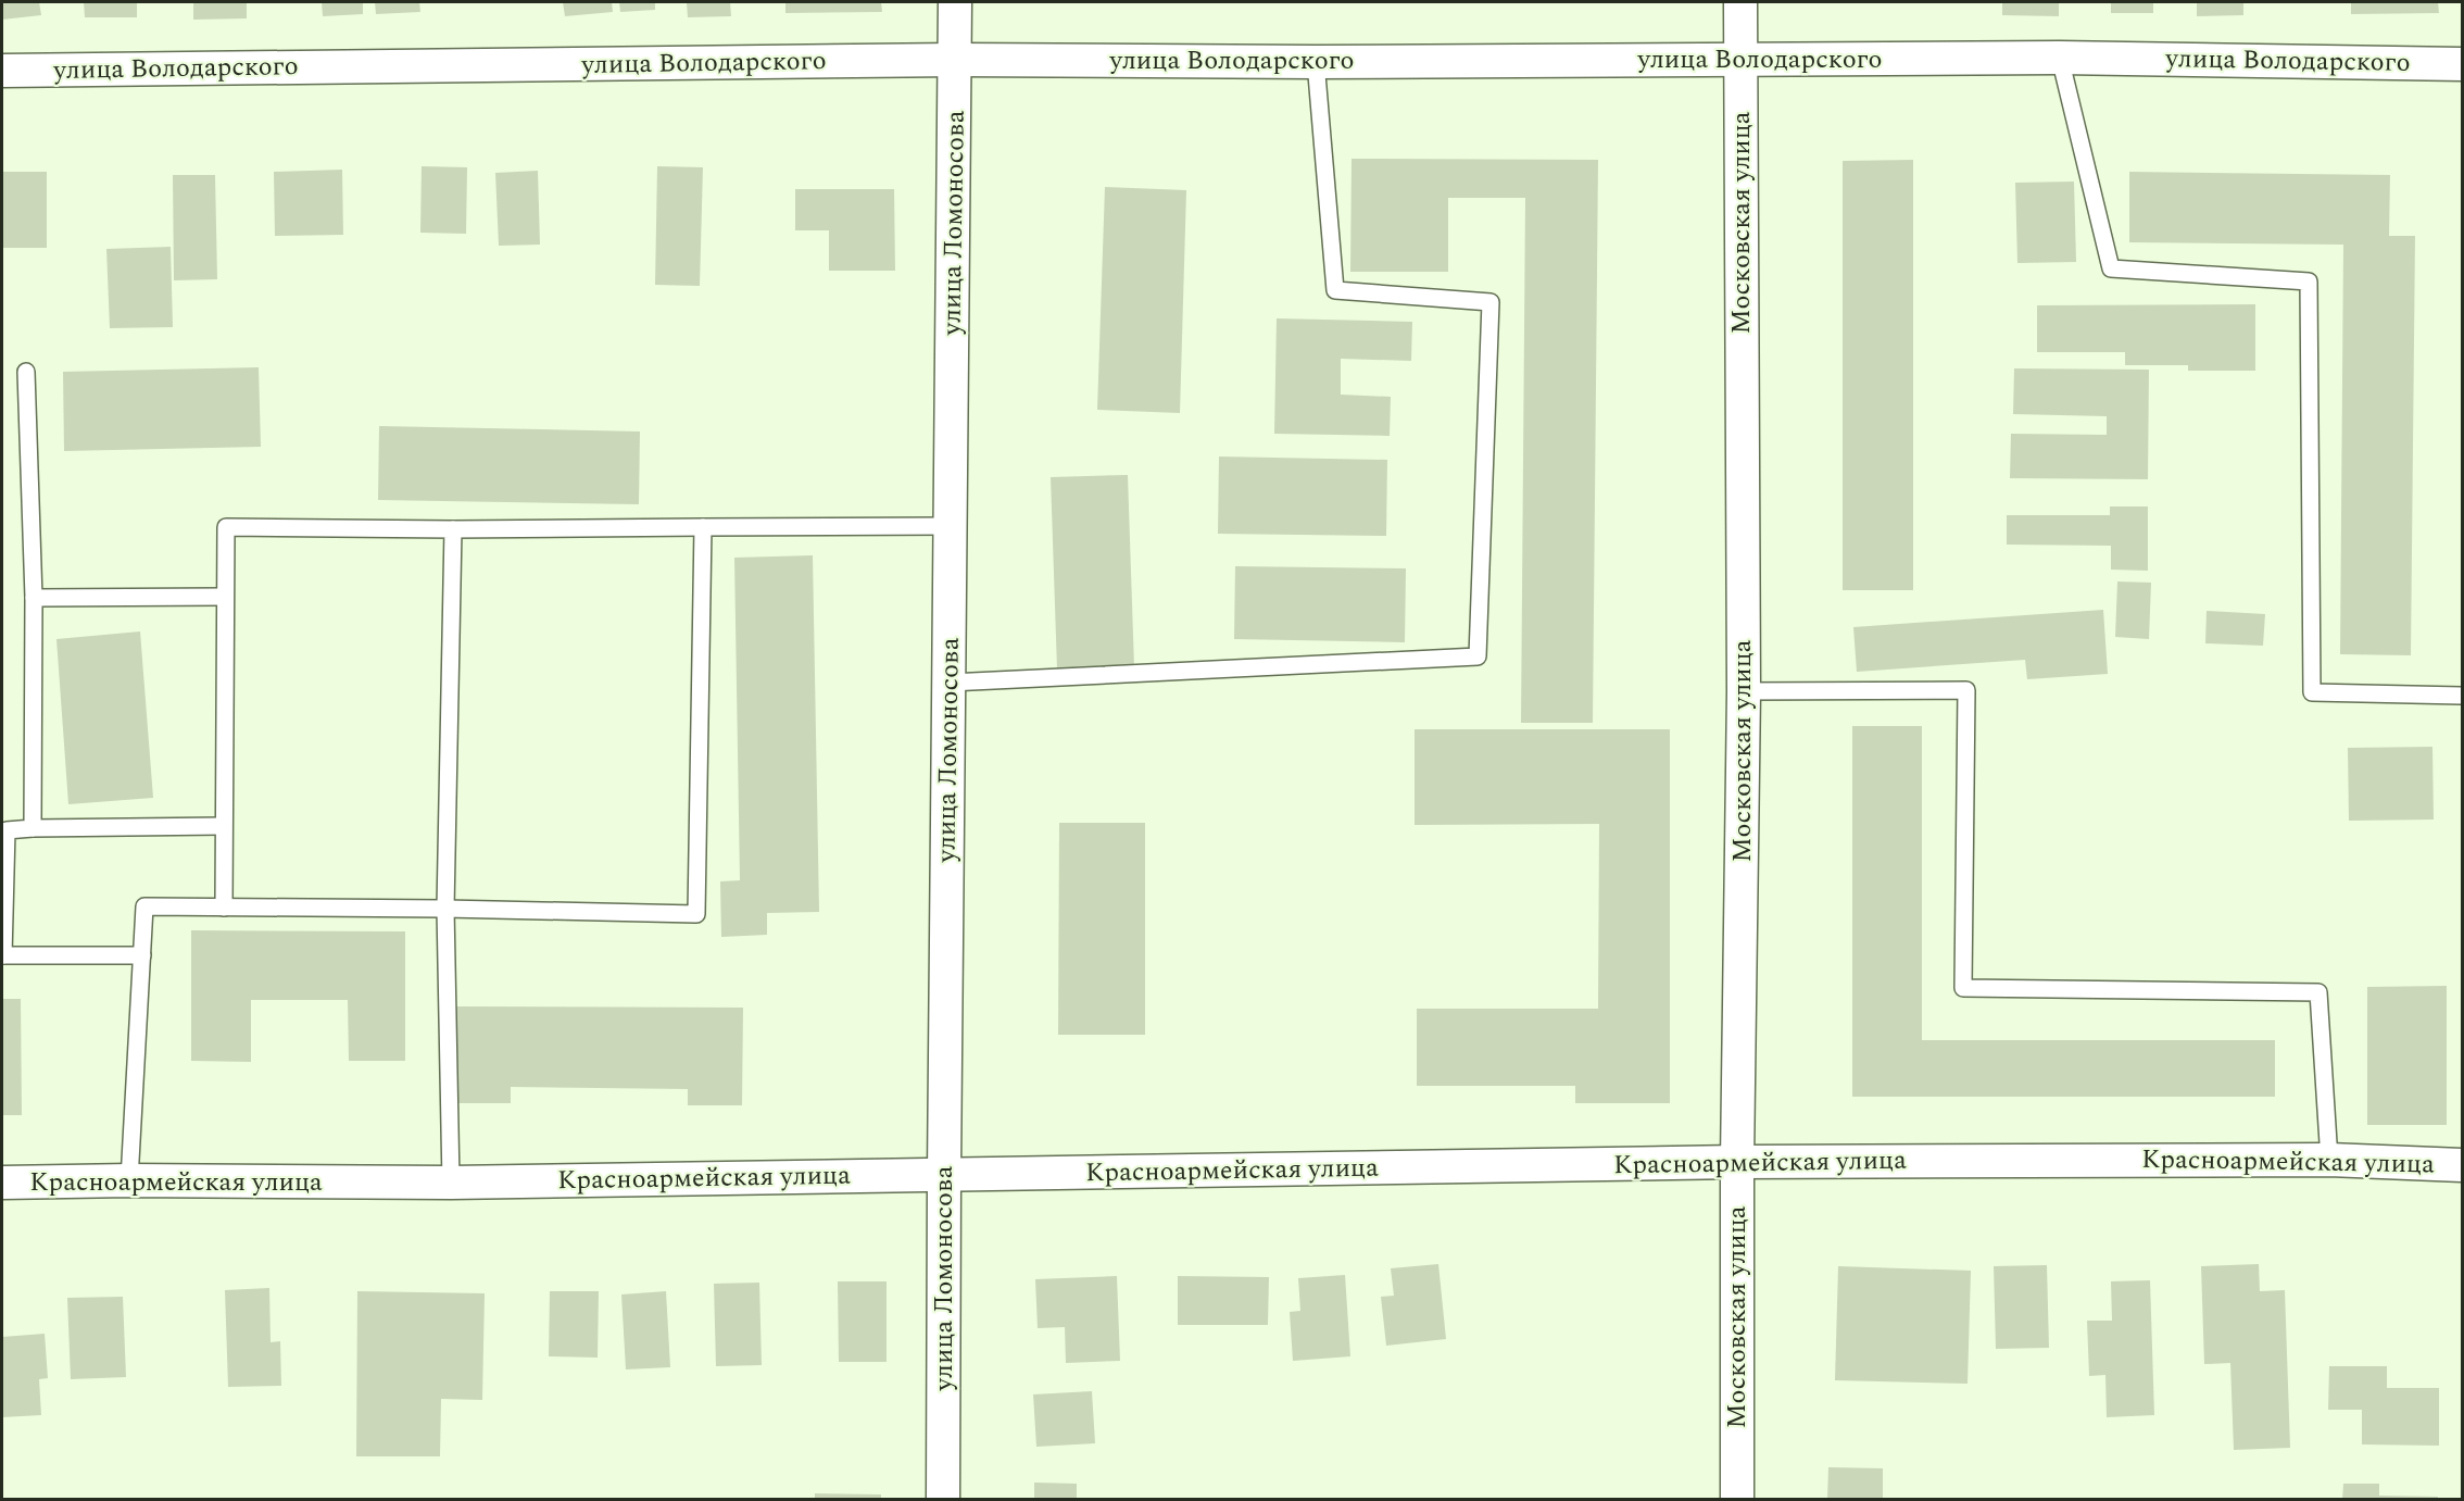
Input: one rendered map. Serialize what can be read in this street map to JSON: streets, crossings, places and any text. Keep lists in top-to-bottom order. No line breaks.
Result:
{"streets":{"street":["улица Володарского","улица Ломоносова","Московская улица","Красноармейская улица"]},"crossings":[["улица Володарского","улица Ломоносова"],["улица Володарского","Московская улица"],["улица Ломоносова","Красноармейская улица"],["Московская улица","Красноармейская улица"]]}
